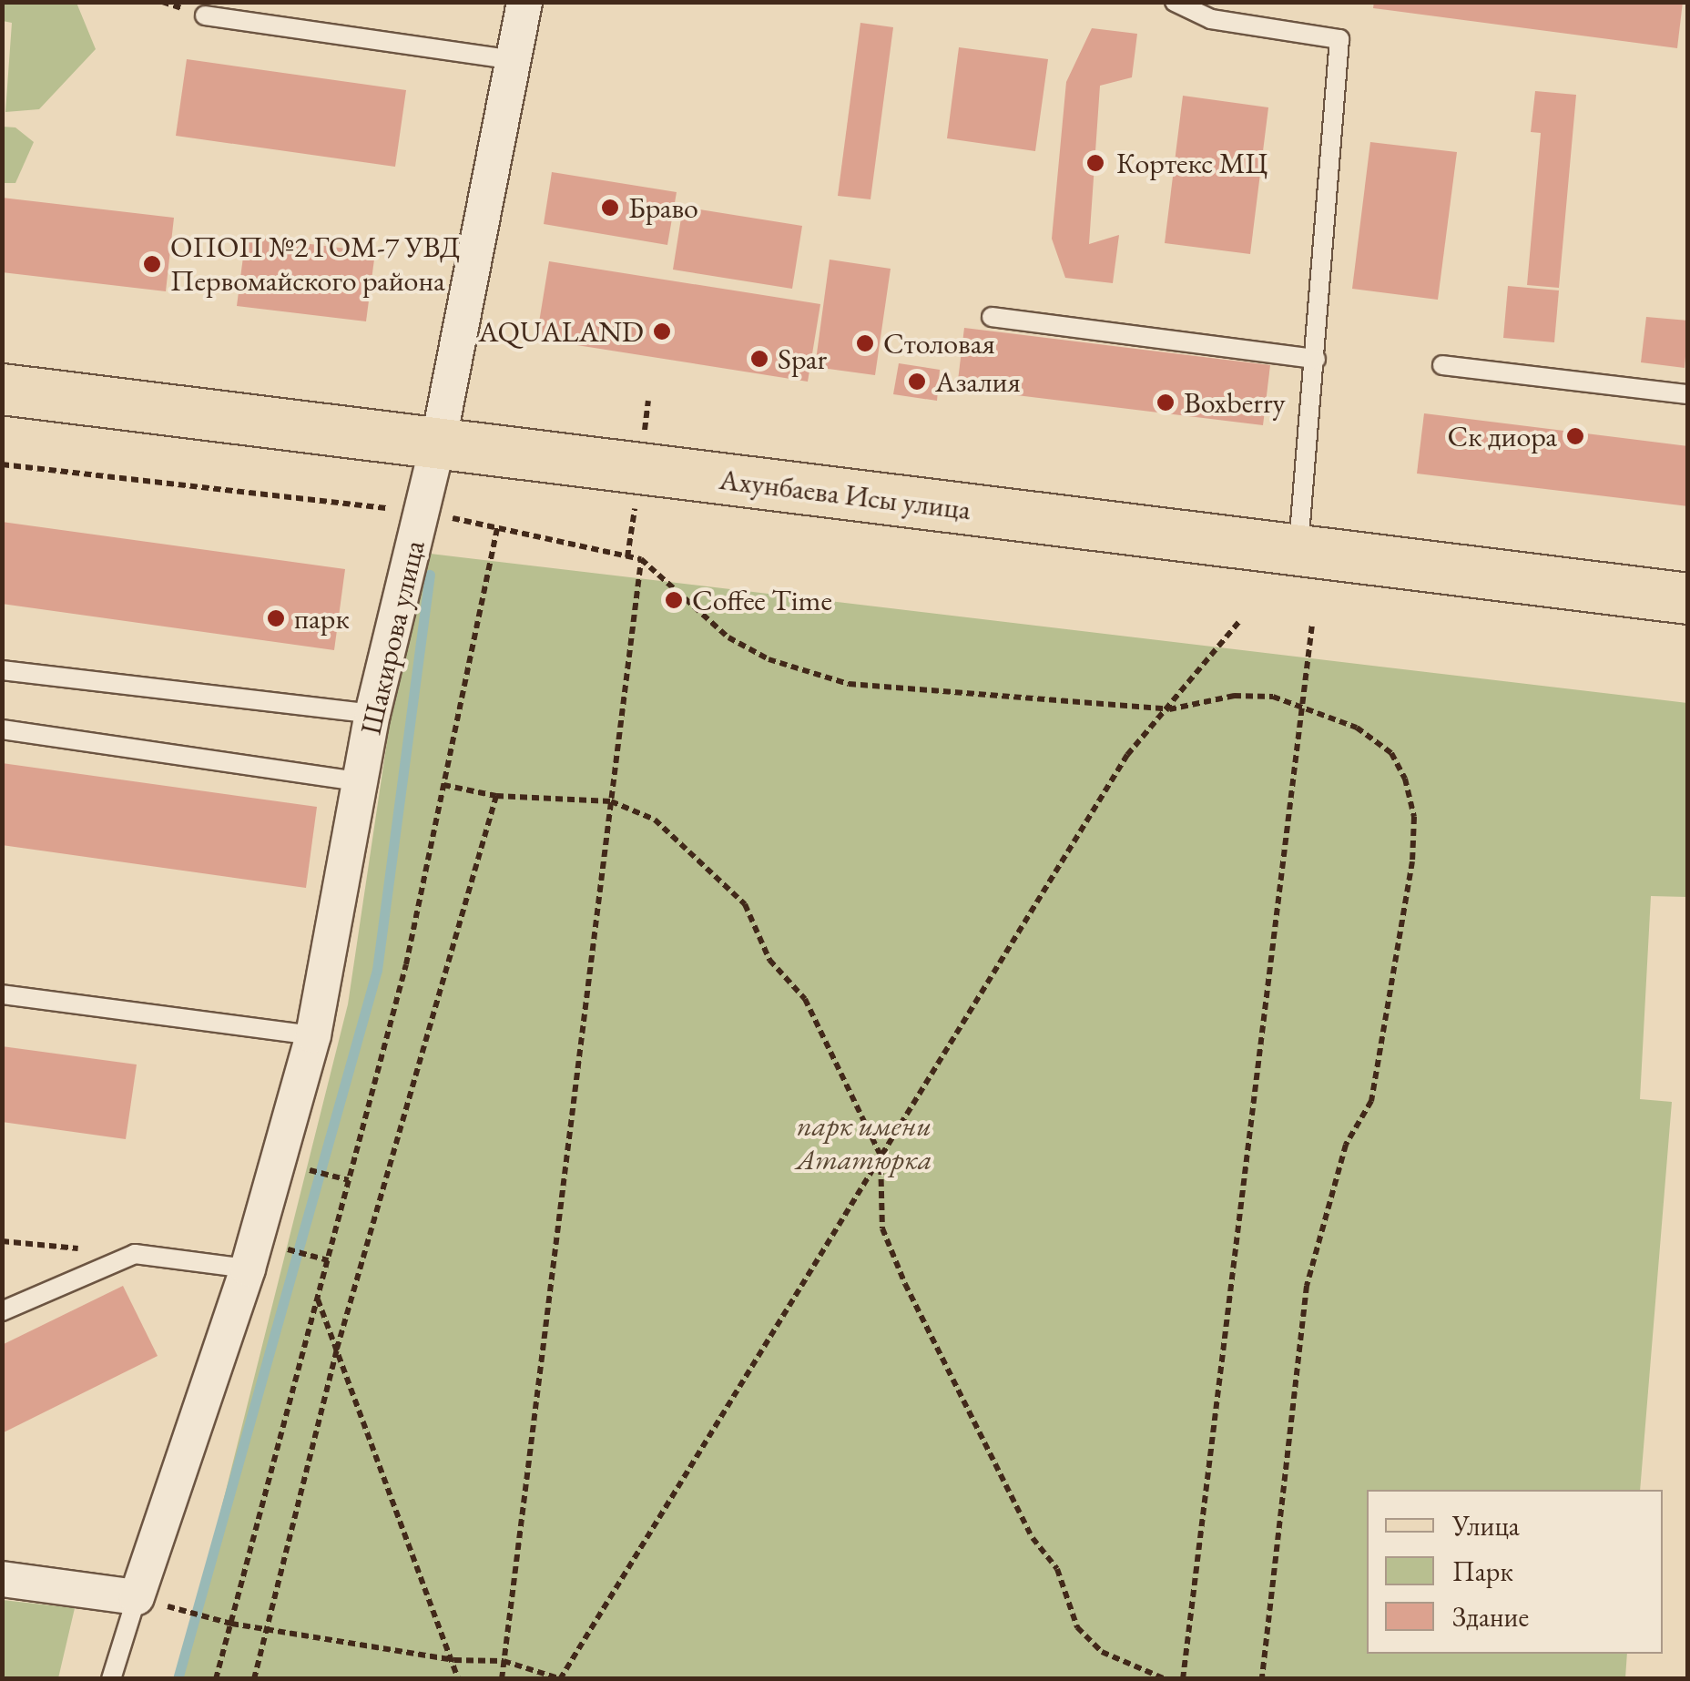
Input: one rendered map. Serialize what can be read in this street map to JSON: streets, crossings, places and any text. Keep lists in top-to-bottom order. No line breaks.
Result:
{"streets":{"main road":["Ахунбаева Исы улица"],"street":["Шакирова улица"]},"crossings":[["Ахунбаева Исы улица","Шакирова улица"]],"parks":["парк имени Ататюрка"],"places":["Кортекс МЦ","Браво","ОПОП №2 ГОМ-7 УВД Первомайского района","AQUALAND","Столовая","Spar","Азалия","Boxberry","Ск диора","Coffee Time","парк"],"legend":["Улица","Парк","Здание"]}
